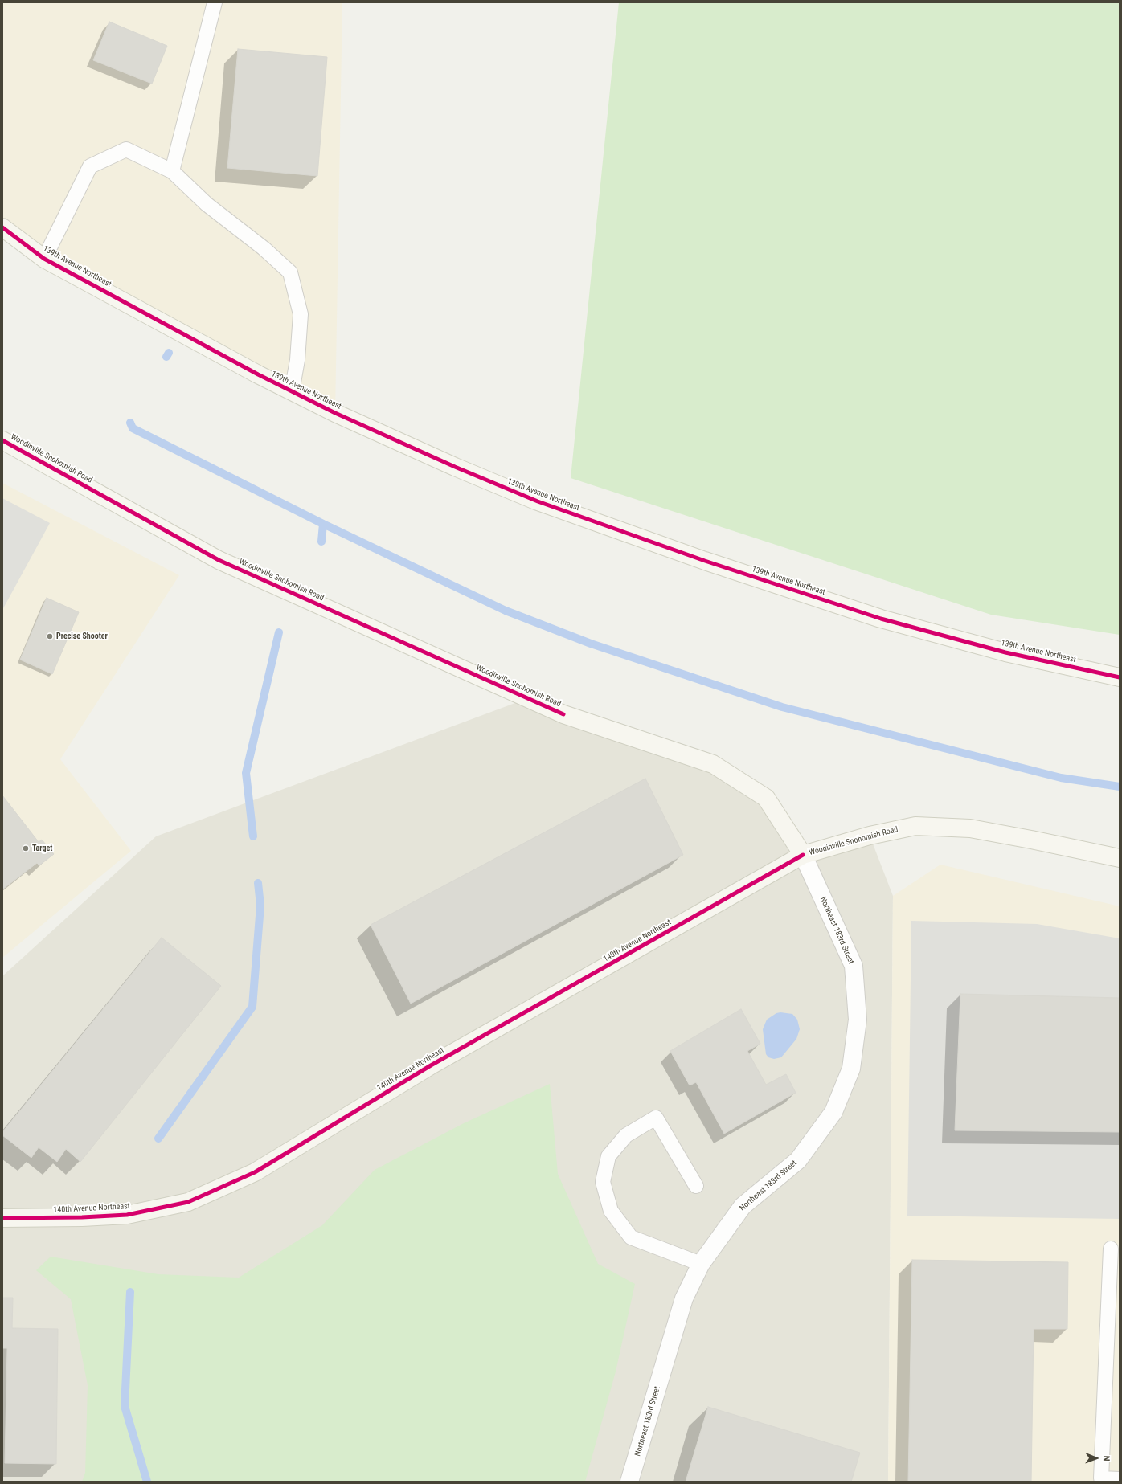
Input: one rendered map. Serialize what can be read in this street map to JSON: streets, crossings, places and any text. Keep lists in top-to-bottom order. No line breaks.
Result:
{"streets":{"main road":["139th Avenue Northeast","Woodinville Snohomish Road","140th Avenue Northeast"],"street":["Northeast 183rd Street"]},"crossings":[["Woodinville Snohomish Road","Northeast 183rd Street"],["Woodinville Snohomish Road","140th Avenue Northeast"],["Northeast 183rd Street","140th Avenue Northeast"]],"places":["Precise Shooter","Target"],"north":"right"}
